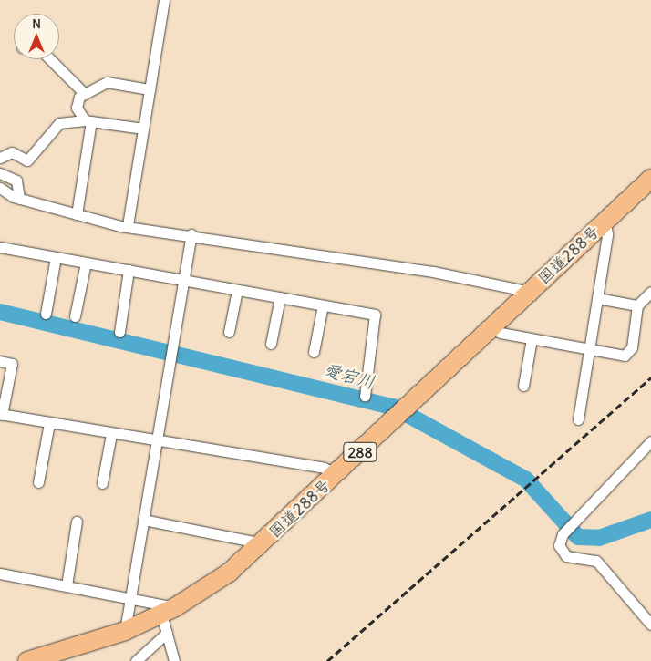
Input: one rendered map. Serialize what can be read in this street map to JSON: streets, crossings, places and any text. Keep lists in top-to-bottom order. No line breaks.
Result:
{"streets":{"highway":["国道288号","288"]},"water":["愛宕川"],"north":"top"}
